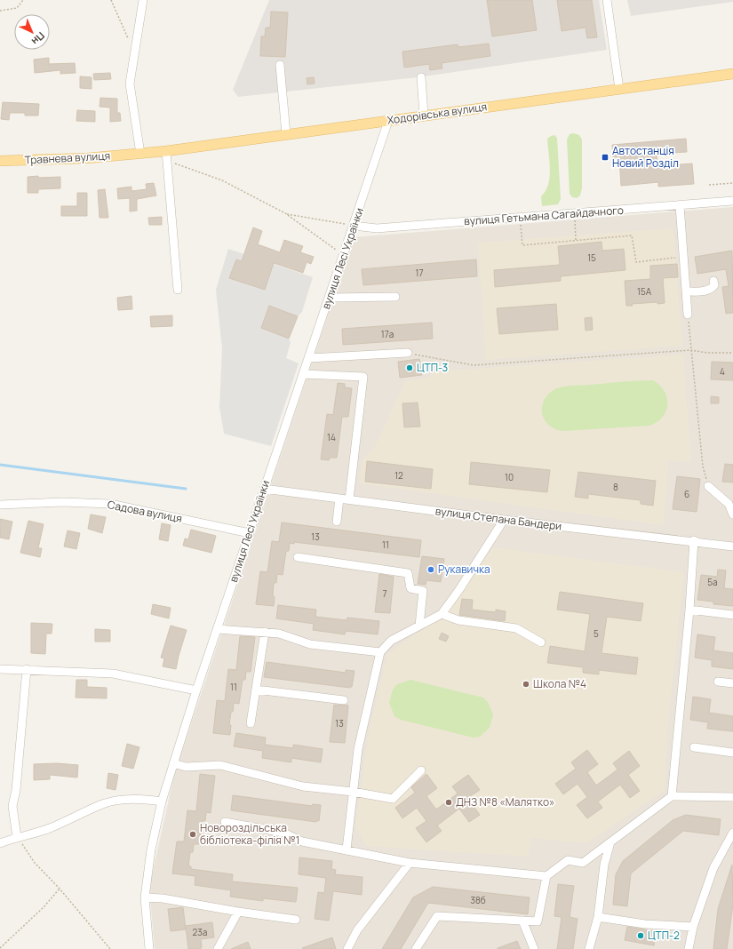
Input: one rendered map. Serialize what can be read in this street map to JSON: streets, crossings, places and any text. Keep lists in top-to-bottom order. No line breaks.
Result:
{"streets":{"main road":["Ходорівська вулиця","Травнева вулиця"],"street":["вулиця Гетьмана Сагайдачного","вулиця Лесі Українки","Садова вулиця","вулиця Степана Бандери"]},"crossings":[["Ходорівська вулиця","Травнева вулиця"],["Ходорівська вулиця","вулиця Лесі Українки"],["вулиця Гетьмана Сагайдачного","вулиця Лесі Українки"],["вулиця Лесі Українки","Садова вулиця"],["вулиця Лесі Українки","вулиця Степана Бандери"]],"places":{"transit":["Автостанція Новий Розділ"],"other":["ЦТП-3","Рукавичка","Школа №4","ДНЗ №8 «Малятко»","Новороздільська бібліотека-філія №1","ЦТП-2"]},"house_numbers":["15","17","15А","17а","4","14","12","10","8","6","13","11","5а","7","5","11","13","38б","23а"],"north":"bottom right"}
